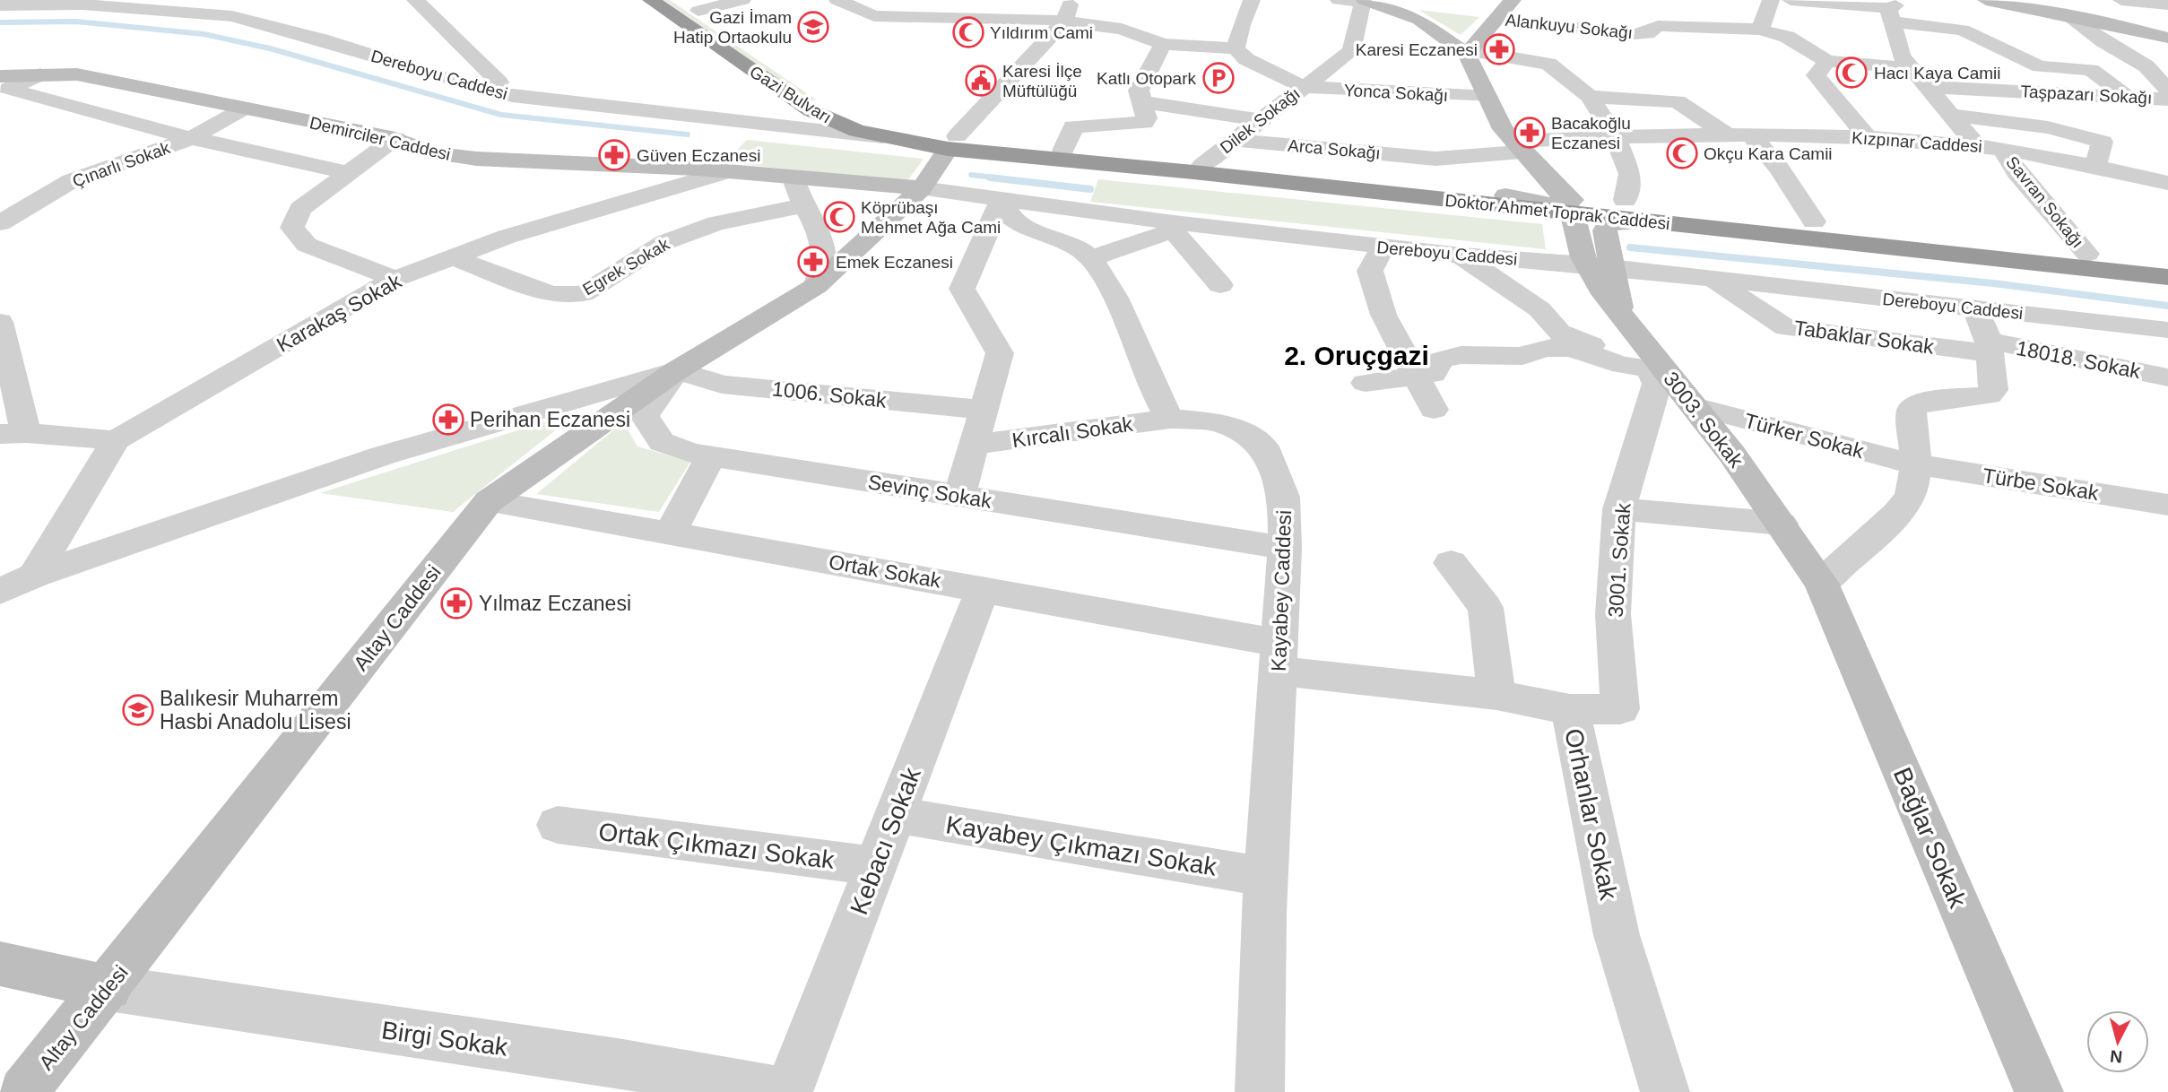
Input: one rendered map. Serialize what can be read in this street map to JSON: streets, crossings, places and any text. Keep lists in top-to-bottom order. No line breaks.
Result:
{"streets":{"highway":["Gazi Bulvarı","Doktor Ahmet Toprak Caddesi"],"main road":["Dereboyu Caddesi","Demirciler Caddesi","3003. Sokak","Altay Caddesi","Bağlar Sokak"],"street":["Alankuyu Sokağı","Yonca Sokağı","Taşpazarı Sokağı","Dilek Sokağı","Kızpınar Caddesi","Arca Sokağı","Çınarlı Sokak","Savran Sokağı","Egrek Sokak","Karakaş Sokak","Tabaklar Sokak","18018. Sokak","1006. Sokak","Kırcalı Sokak","Türker Sokak","Türbe Sokak","Sevinç Sokak","3001. Sokak","Ortak Sokak","Kayabey Caddesi","Orhanlar Sokak","Kebacı Sokak","Ortak Çıkmazı Sokak","Kayabey Çıkmazı Sokak","Birgi Sokak"]},"crossings":[["Dereboyu Caddesi","Gazi Bulvarı"],["Dereboyu Caddesi","Demirciler Caddesi"],["Dereboyu Caddesi","Karakaş Sokak"],["Dereboyu Caddesi","Tabaklar Sokak"],["Dereboyu Caddesi","3003. Sokak"],["Dereboyu Caddesi","Altay Caddesi"],["Yonca Sokağı","Dilek Sokağı"],["Gazi Bulvarı","Doktor Ahmet Toprak Caddesi"],["Gazi Bulvarı","Altay Caddesi"],["Dilek Sokağı","Arca Sokağı"],["Dilek Sokağı","Doktor Ahmet Toprak Caddesi"],["Demirciler Caddesi","Çınarlı Sokak"],["Demirciler Caddesi","Karakaş Sokak"],["Kızpınar Caddesi","Arca Sokağı"],["Kızpınar Caddesi","Savran Sokağı"],["Savran Sokağı","Doktor Ahmet Toprak Caddesi"],["Doktor Ahmet Toprak Caddesi","Altay Caddesi"],["Egrek Sokak","Karakaş Sokak"],["Karakaş Sokak","Altay Caddesi"],["Tabaklar Sokak","18018. Sokak"],["1006. Sokak","Sevinç Sokak"],["1006. Sokak","Altay Caddesi"],["3003. Sokak","Türker Sokak"],["3003. Sokak","Bağlar Sokak"],["Kırcalı Sokak","Kayabey Caddesi"],["Türker Sokak","Türbe Sokak"],["Sevinç Sokak","Kayabey Caddesi"],["Sevinç Sokak","Altay Caddesi"],["3001. Sokak","Orhanlar Sokak"],["Ortak Sokak","Kayabey Caddesi"],["Ortak Sokak","Altay Caddesi"],["Ortak Sokak","Orhanlar Sokak"],["Ortak Sokak","Kebacı Sokak"],["Kayabey Caddesi","Orhanlar Sokak"],["Kayabey Caddesi","Kayabey Çıkmazı Sokak"],["Altay Caddesi","Birgi Sokak"],["Kebacı Sokak","Ortak Çıkmazı Sokak"],["Kebacı Sokak","Kayabey Çıkmazı Sokak"]],"districts":["2. Oruçgazi"],"places":{"school or university":["Gazi İmam Hatip Ortaokulu","Balıkesir Muharrem Hasbi Anadolu Lisesi"],"mosque":["Yıldırım Cami","Hacı Kaya Camii","Okçu Kara Camii","Köprübaşı Mehmet Ağa Cami"],"pharmacy":["Karesi Eczanesi","Bacakoğlu Eczanesi","Güven Eczanesi","Emek Eczanesi","Perihan Eczanesi","Yılmaz Eczanesi"],"parking":["Katlı Otopark"],"public building":["Karesi İlçe Müftülüğü"]},"north":"bottom"}
